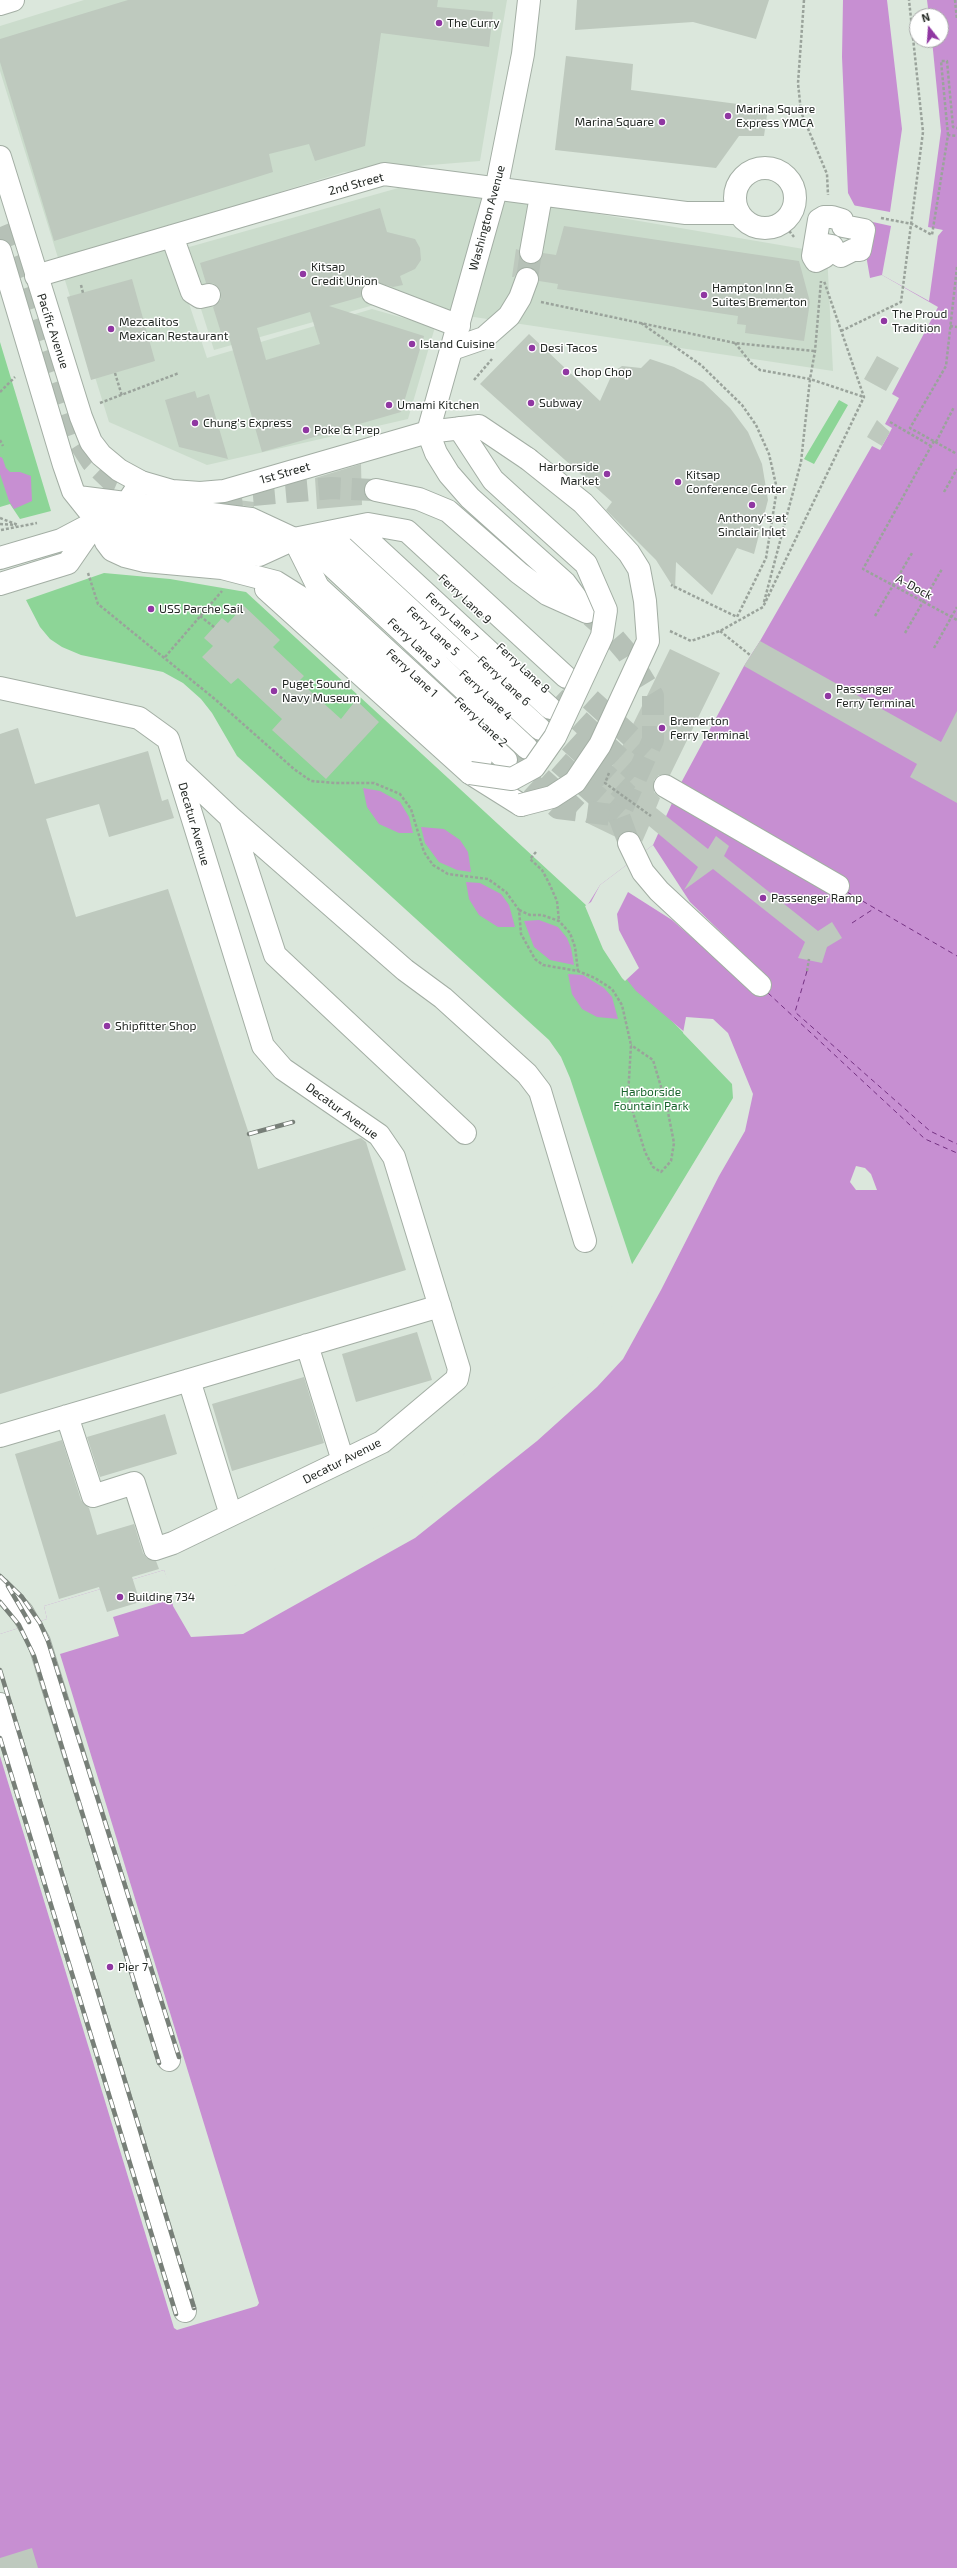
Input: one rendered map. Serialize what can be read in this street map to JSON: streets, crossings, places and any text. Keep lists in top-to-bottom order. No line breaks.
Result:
{"streets":{"main road":["2nd Street","Washington Avenue","Pacific Avenue","1st Street","Ferry Lane 5","Ferry Lane 8","Ferry Lane 1","Ferry Lane 2","Decatur Avenue"],"path":["A-Dock"]},"crossings":[["2nd Street","Washington Avenue"],["2nd Street","Pacific Avenue"],["Washington Avenue","1st Street"],["Pacific Avenue","1st Street"],["Ferry Lane 5","Ferry Lane 8"],["Ferry Lane 5","Ferry Lane 1"],["Ferry Lane 5","Ferry Lane 2"],["Ferry Lane 8","Ferry Lane 1"],["Ferry Lane 8","Ferry Lane 2"],["Ferry Lane 1","Ferry Lane 2"]],"parks":["Harborside Fountain Park"],"places":["The Curry","Marina Square Express YMCA","Marina Square","Kitsap Credit Union","Hampton Inn & Suites Bremerton","The Proud Tradition","Mezcalitos Mexican Restaurant","Island Cuisine","Desi Tacos","Chop Chop","Subway","Umami Kitchen","Chung's Express","Poke & Prep","Harborside Market","Kitsap Conference Center","Anthony's at Sinclair Inlet","USS Parche Sail","Puget Sound Navy Museum","Passenger Ferry Terminal","Bremerton Ferry Terminal","Passenger Ramp","Shipfitter Shop","Building 734","Pier 7"],"north":"top"}
